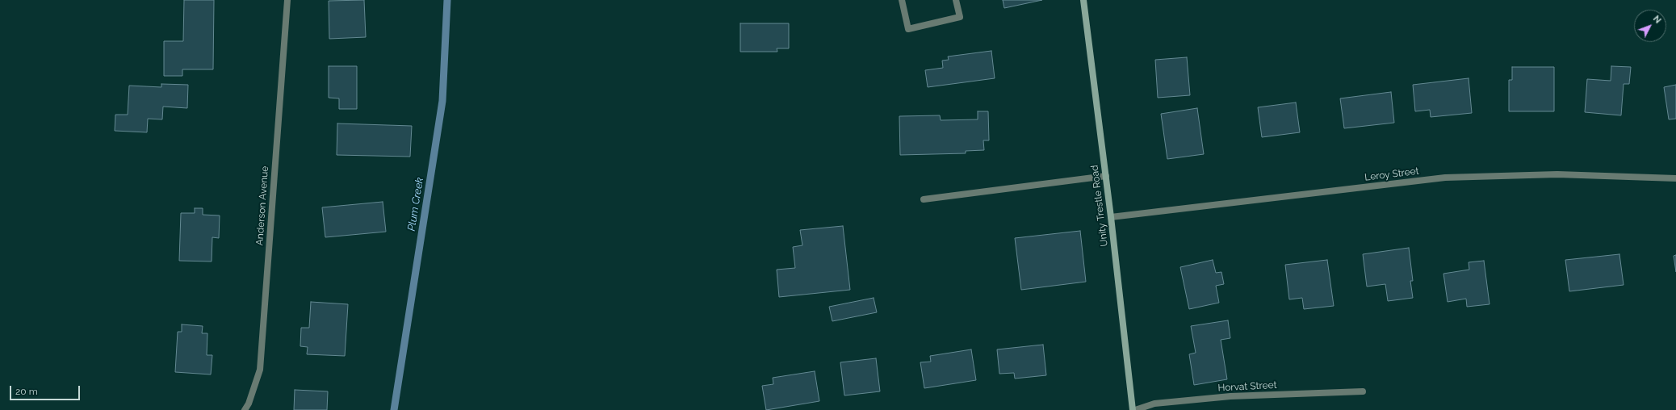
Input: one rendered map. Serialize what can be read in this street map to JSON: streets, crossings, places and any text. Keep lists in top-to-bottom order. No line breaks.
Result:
{"streets":{"street":["Leroy Street","Anderson Avenue","Unity Trestle Road","Horvat Street"]},"crossings":[["Leroy Street","Unity Trestle Road"],["Unity Trestle Road","Horvat Street"]],"water":["Plum Creek"],"scale_bar":"20 m","north":"top right"}
